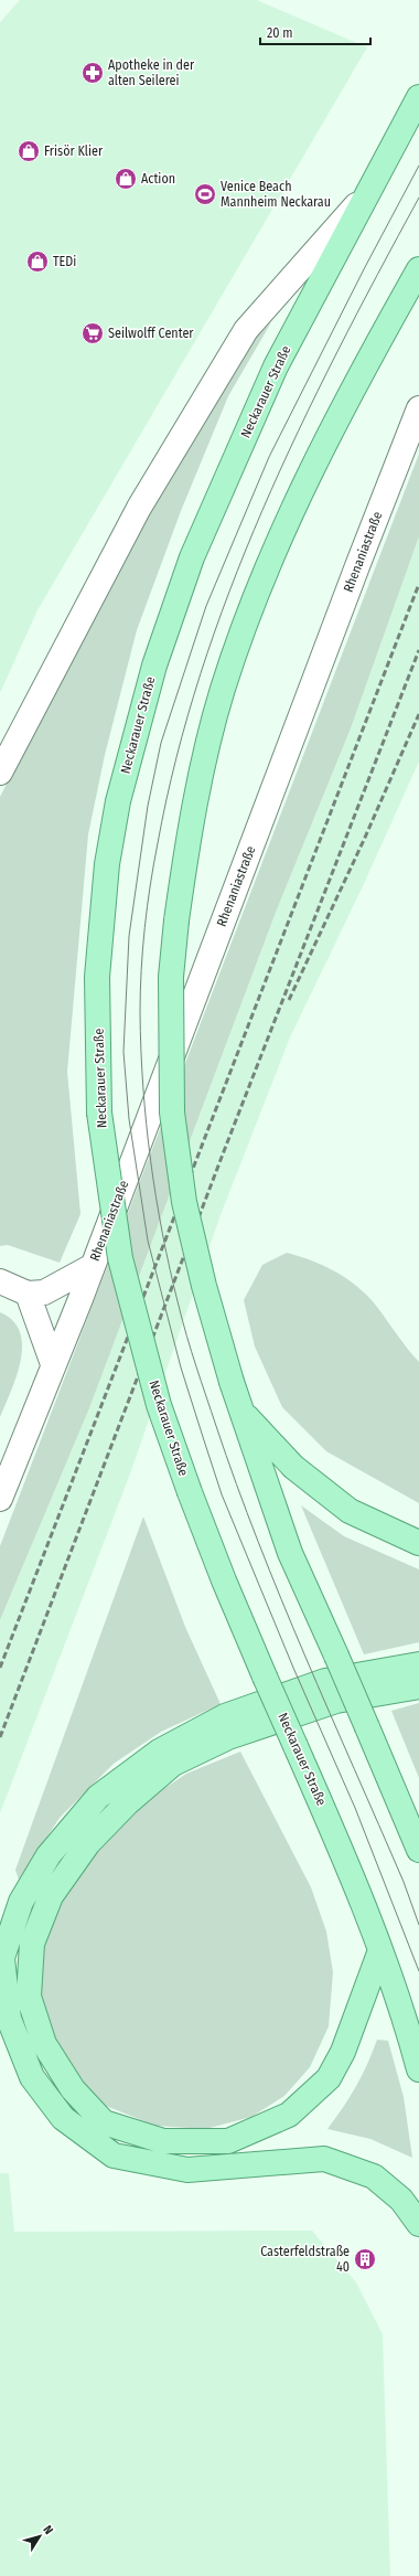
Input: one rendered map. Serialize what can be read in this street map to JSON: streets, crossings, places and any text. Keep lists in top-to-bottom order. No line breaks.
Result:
{"streets":{"main road":["Neckarauer Straße"],"street":["Rhenaniastraße"]},"places":{"pharmacy":["Apotheke in der alten Seilerei"],"shop":["Frisör Klier","Action","TEDi"],"sports":["Venice Beach Mannheim Neckarau"],"supermarket":["Seilwolff Center"],"building":["Casterfeldstraße 40"]},"scale_bar":"20 m","north":"top right"}
